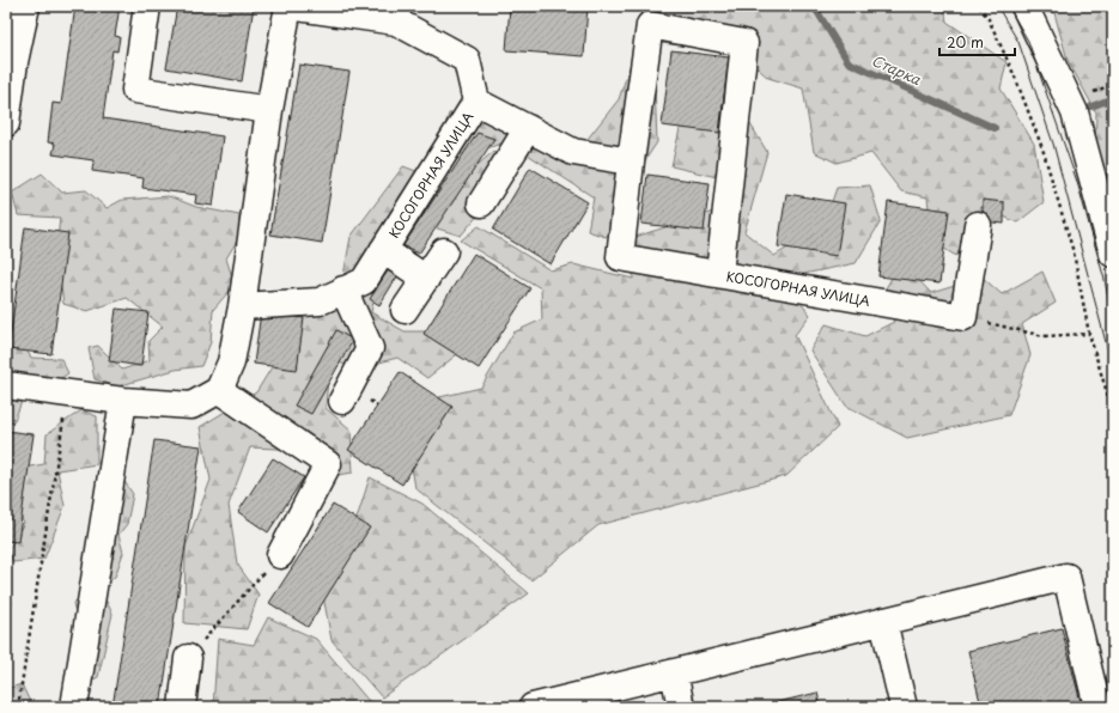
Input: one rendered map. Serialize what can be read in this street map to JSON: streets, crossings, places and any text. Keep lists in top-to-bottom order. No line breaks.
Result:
{"streets":{"street":["КОСОГОРНАЯ УЛИЦА"]},"water":["Старка"],"scale_bar":"20 m"}
